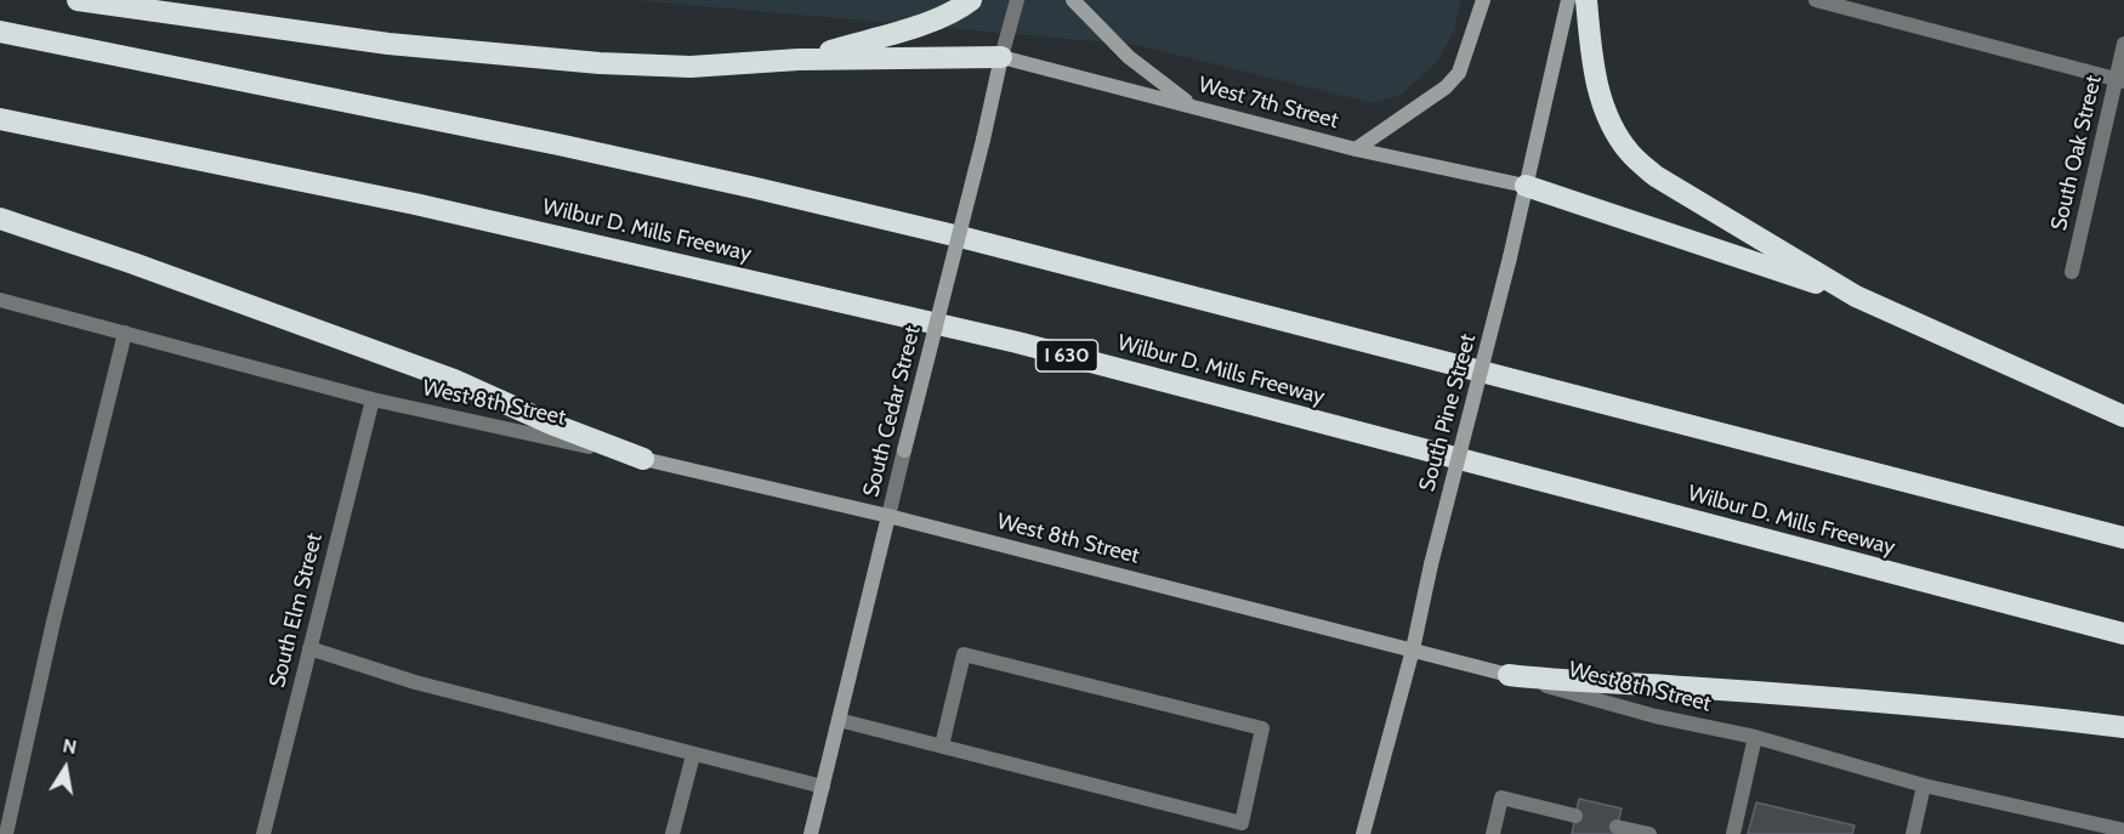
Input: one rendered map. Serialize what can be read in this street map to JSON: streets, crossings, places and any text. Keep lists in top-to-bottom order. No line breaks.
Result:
{"streets":{"highway":["Wilbur D. Mills Freeway","I 630"],"main road":["West 7th Street","West 8th Street","South Cedar Street","South Pine Street"],"street":["South Oak Street","South Elm Street"]},"crossings":[["West 7th Street","South Cedar Street"],["West 7th Street","South Pine Street"],["West 8th Street","South Cedar Street"],["West 8th Street","South Pine Street"],["West 8th Street","South Elm Street"]],"north":"top"}
